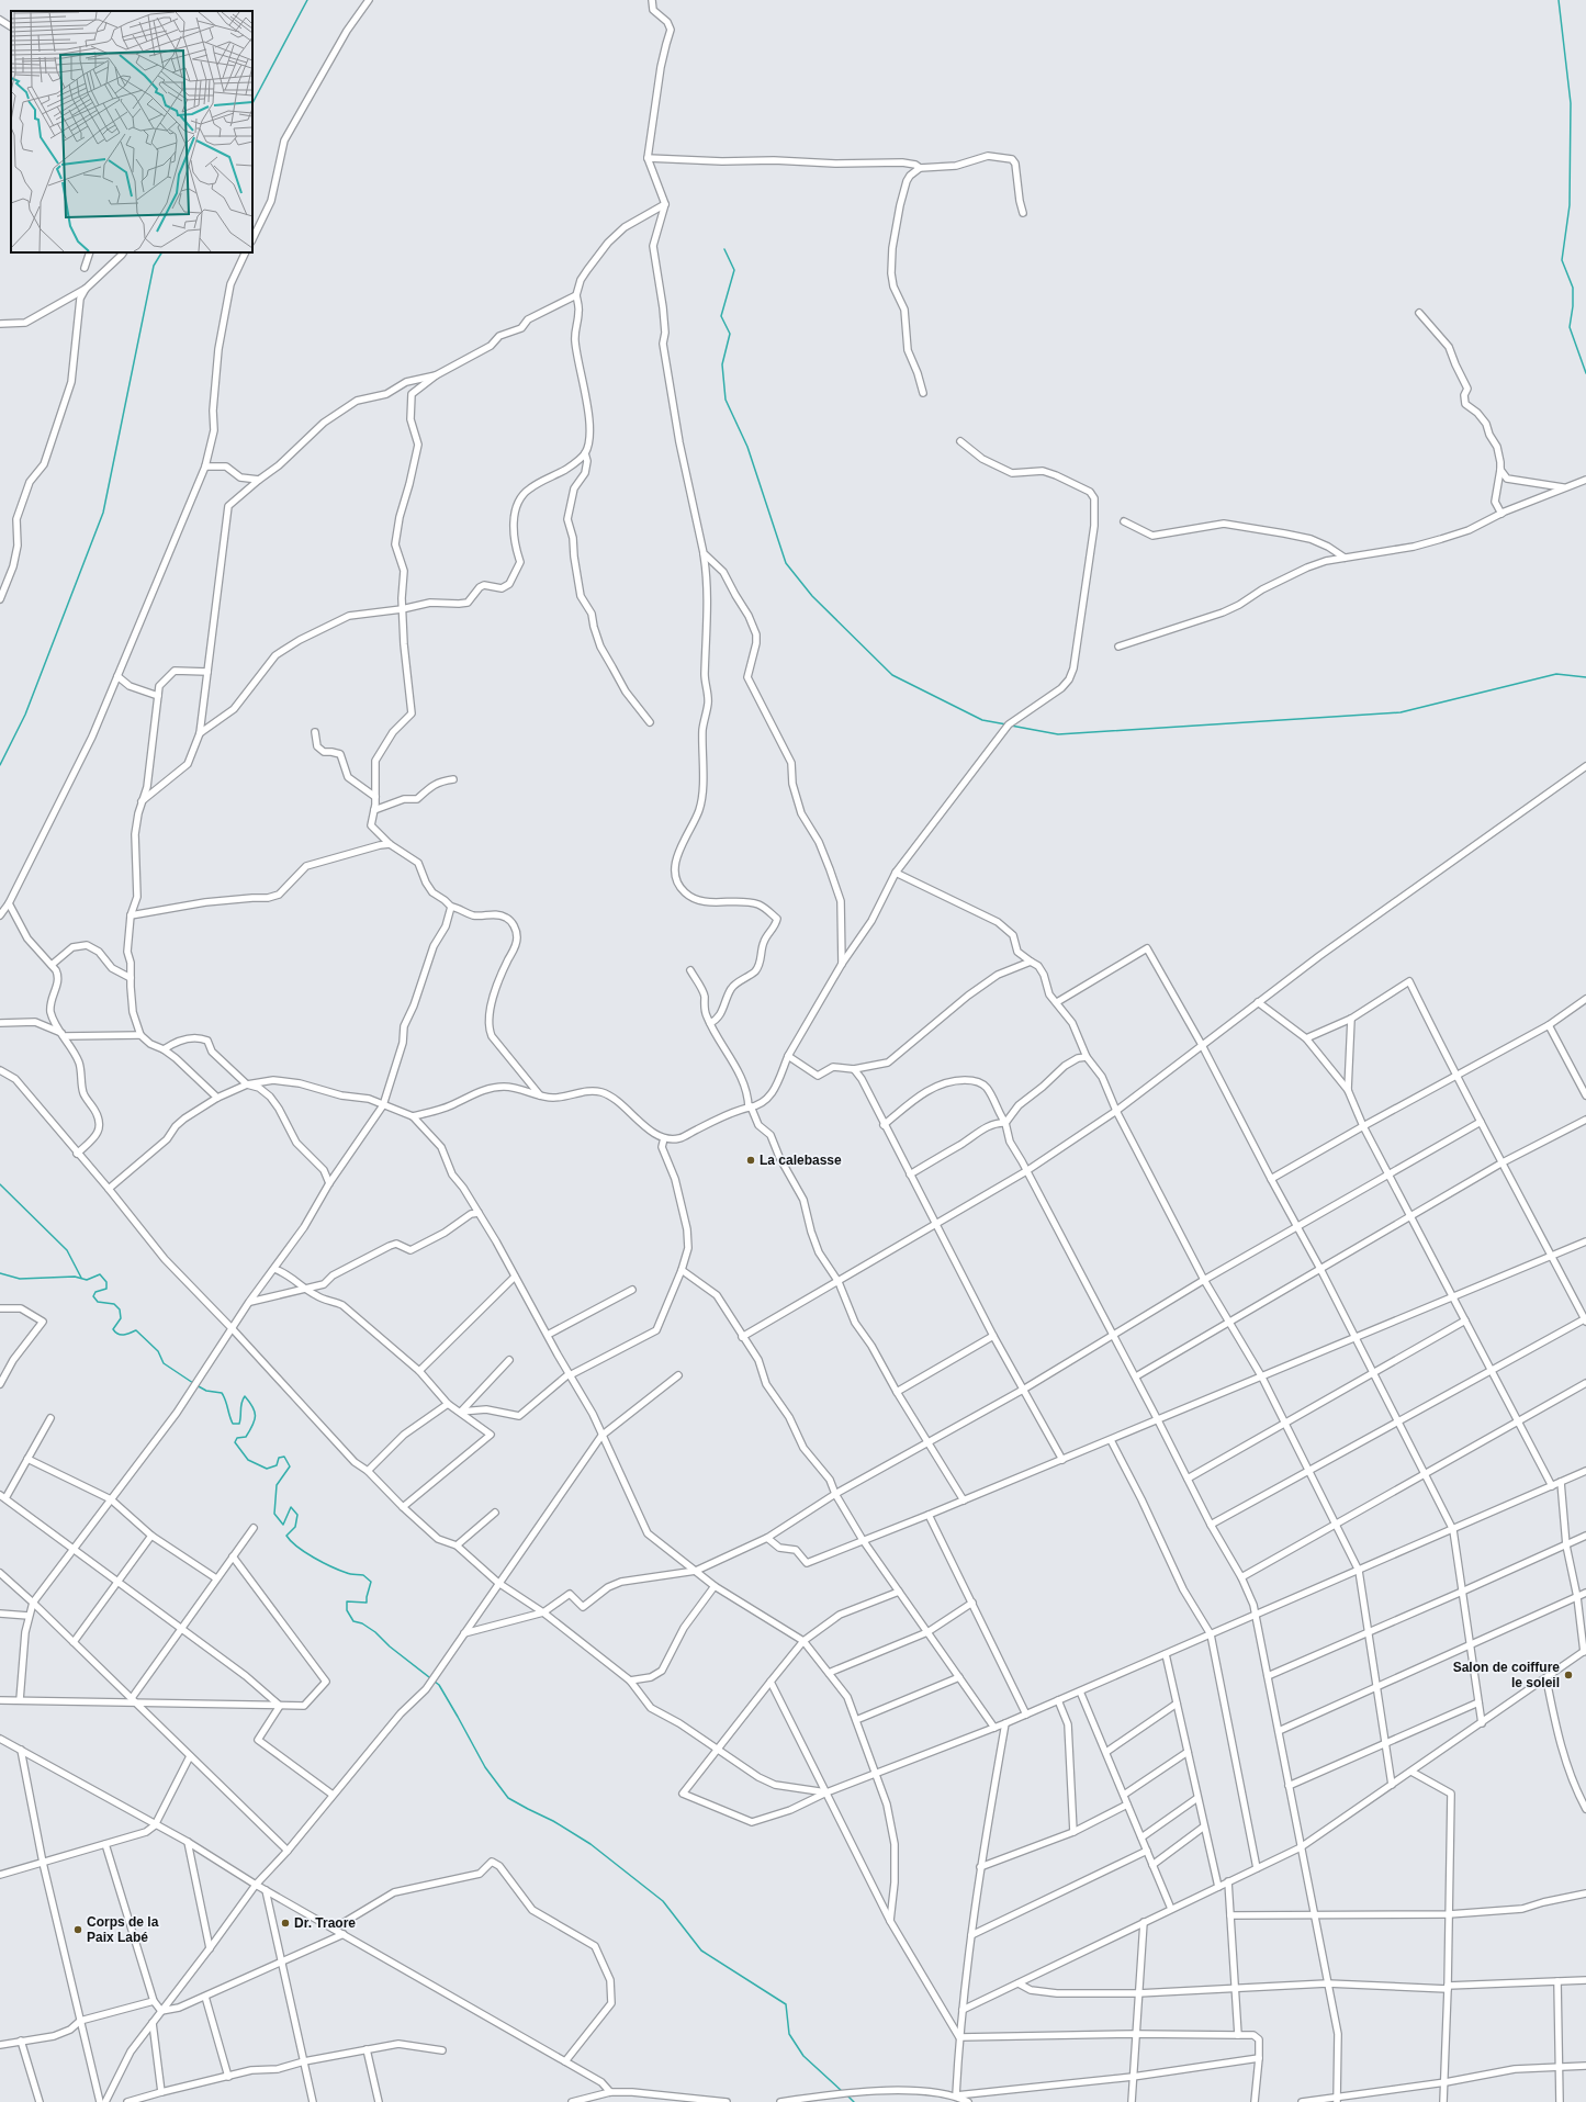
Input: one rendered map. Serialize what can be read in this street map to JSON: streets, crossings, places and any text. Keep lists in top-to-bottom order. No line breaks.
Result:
{"places":["La calebasse","Salon de coiffure le soleil","Dr. Traore","Corps de la Paix Labé"]}
